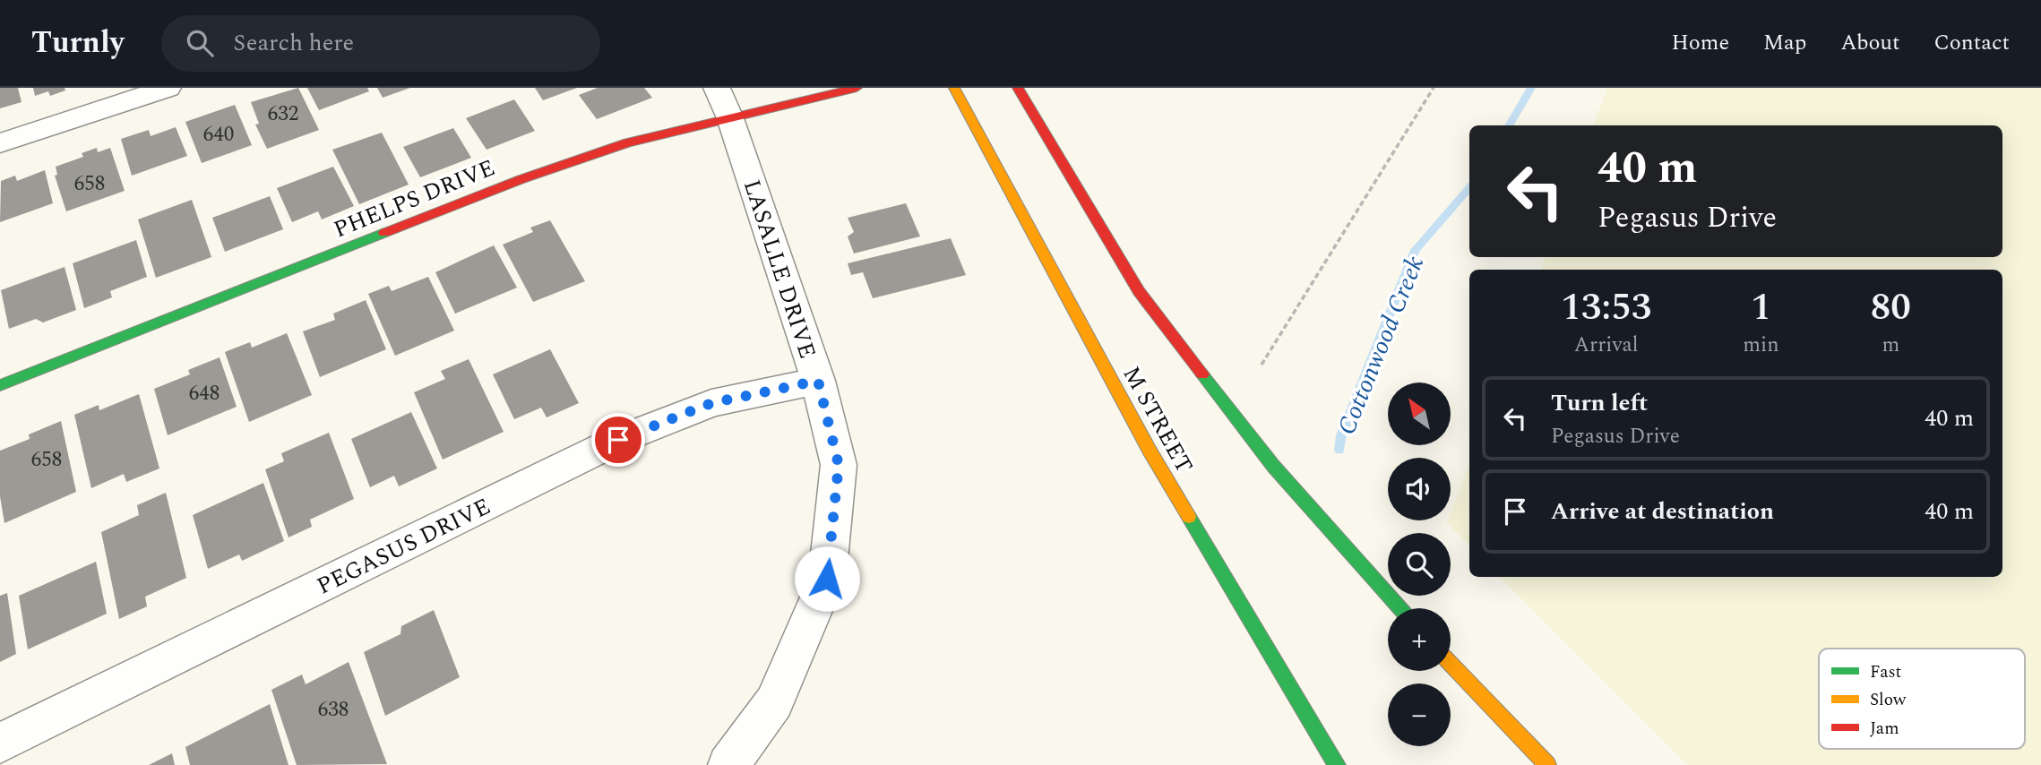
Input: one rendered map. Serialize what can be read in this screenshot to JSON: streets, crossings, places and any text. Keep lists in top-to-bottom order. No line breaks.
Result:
{"streets":{"street":["PHELPS DRIVE","LASALLE DRIVE","M STREET","PEGASUS DRIVE"]},"crossings":[["PHELPS DRIVE","LASALLE DRIVE"],["LASALLE DRIVE","PEGASUS DRIVE"]],"water":["Cottonwood Creek"],"house_numbers":["632","640","658","648","658","638"],"legend":["Fast","Slow","Jam"],"north":"top left","page":{"header":"Turnly","search":"Search here","nav":["Home","Map","About","Contact"],"turn":["40 m","Pegasus Drive"],"eta":["13:53","Arrival","1","min","80","m"],"list":[{"name":"Turn left","note":"Pegasus Drive","value":"40 m"},{"name":"Arrive at destination","value":"40 m"}],"map_buttons":["+","−"]}}
